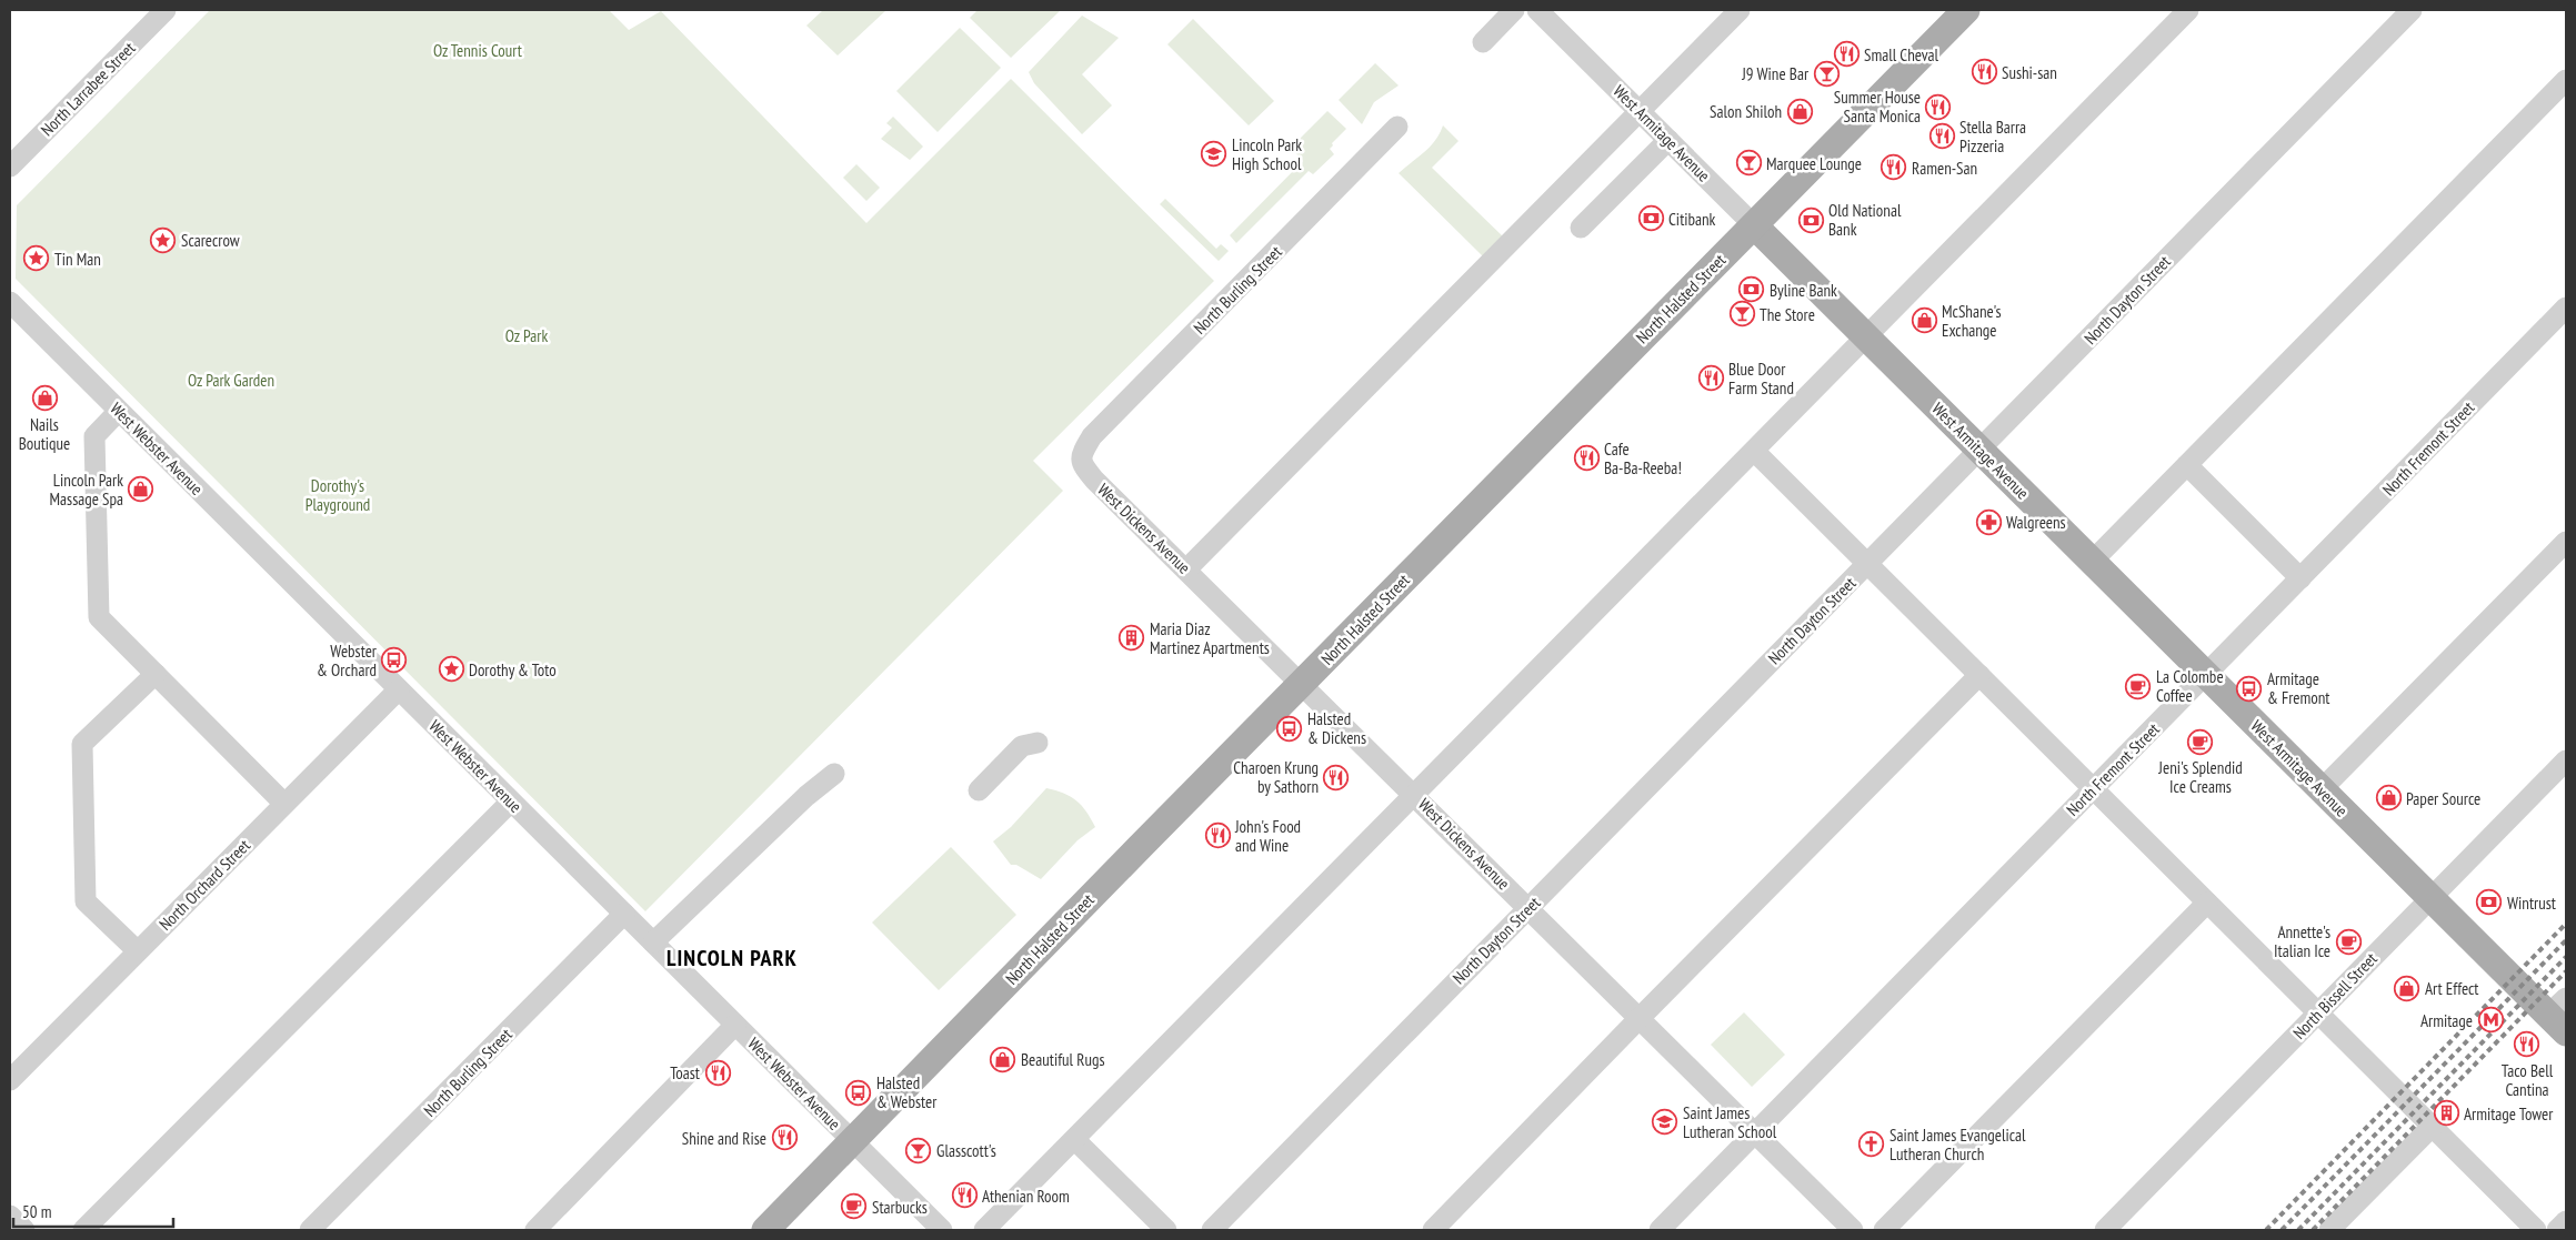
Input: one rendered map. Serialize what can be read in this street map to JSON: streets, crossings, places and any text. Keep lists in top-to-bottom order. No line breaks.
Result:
{"streets":{"main road":["West Armitage Avenue","North Halsted Street"],"street":["North Larrabee Street","North Burling Street","North Dayton Street","West Webster Avenue","North Fremont Street","West Dickens Avenue","North Orchard Street","North Bissell Street"]},"crossings":[["West Armitage Avenue","North Halsted Street"],["West Armitage Avenue","North Dayton Street"],["West Armitage Avenue","North Fremont Street"],["West Armitage Avenue","North Bissell Street"],["North Burling Street","West Webster Avenue"],["North Burling Street","West Dickens Avenue"],["North Halsted Street","West Webster Avenue"],["North Halsted Street","West Dickens Avenue"],["North Dayton Street","West Dickens Avenue"],["West Webster Avenue","North Orchard Street"],["North Fremont Street","West Dickens Avenue"]],"districts":["LINCOLN PARK"],"parks":["Oz Tennis Court","Oz Park","Oz Park Garden","Dorothy's Playground"],"places":{"restaurant":["Small Cheval","Sushi-san","Summer House Santa Monica","Stella Barra Pizzeria","Ramen-San","Blue Door Farm Stand","Cafe Ba-Ba-Reeba!","Charoen Krung by Sathorn","John's Food and Wine","Taco Bell Cantina","Toast","Shine and Rise","Athenian Room"],"bar":["J9 Wine Bar","Marquee Lounge","The Store","Glasscott's"],"shop":["Salon Shiloh","McShane's Exchange","Nails Boutique","Lincoln Park Massage Spa","Paper Source","Art Effect","Beautiful Rugs"],"school or university":["Lincoln Park High School","Saint James Lutheran School"],"bank":["Citibank","Old National Bank","Byline Bank","Wintrust"],"place":["Scarecrow","Tin Man","Dorothy & Toto"],"pharmacy":["Walgreens"],"building":["Maria Diaz Martinez Apartments","Armitage Tower"],"bus stop":["Webster & Orchard","Armitage & Fremont","Halsted & Dickens","Halsted & Webster"],"cafe":["La Colombe Coffee","Jeni's Splendid Ice Creams","Annette's Italian Ice","Starbucks"],"metro station":["Armitage"],"church":["Saint James Evangelical Lutheran Church"]},"scale_bar":"50 m"}
